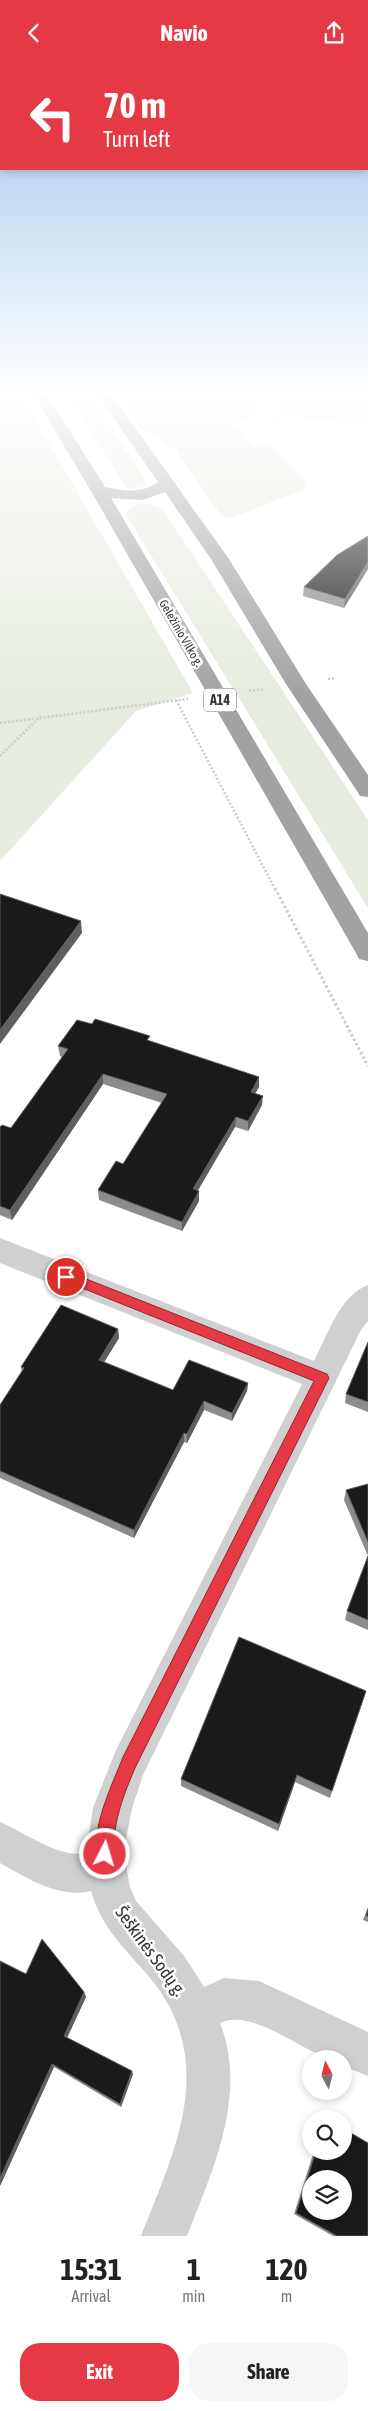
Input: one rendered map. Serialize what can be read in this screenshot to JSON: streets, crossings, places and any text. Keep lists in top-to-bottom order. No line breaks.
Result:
{"streets":{"highway":["Geležinio Vilko g.","A14"],"street":["Šeškinės Sodų g."]},"north":"top","page":{"header":"Navio","turn":["70 m","Turn left"],"eta":["15:31","Arrival","1","min","120","m"],"buttons":["Exit","Share"]}}
